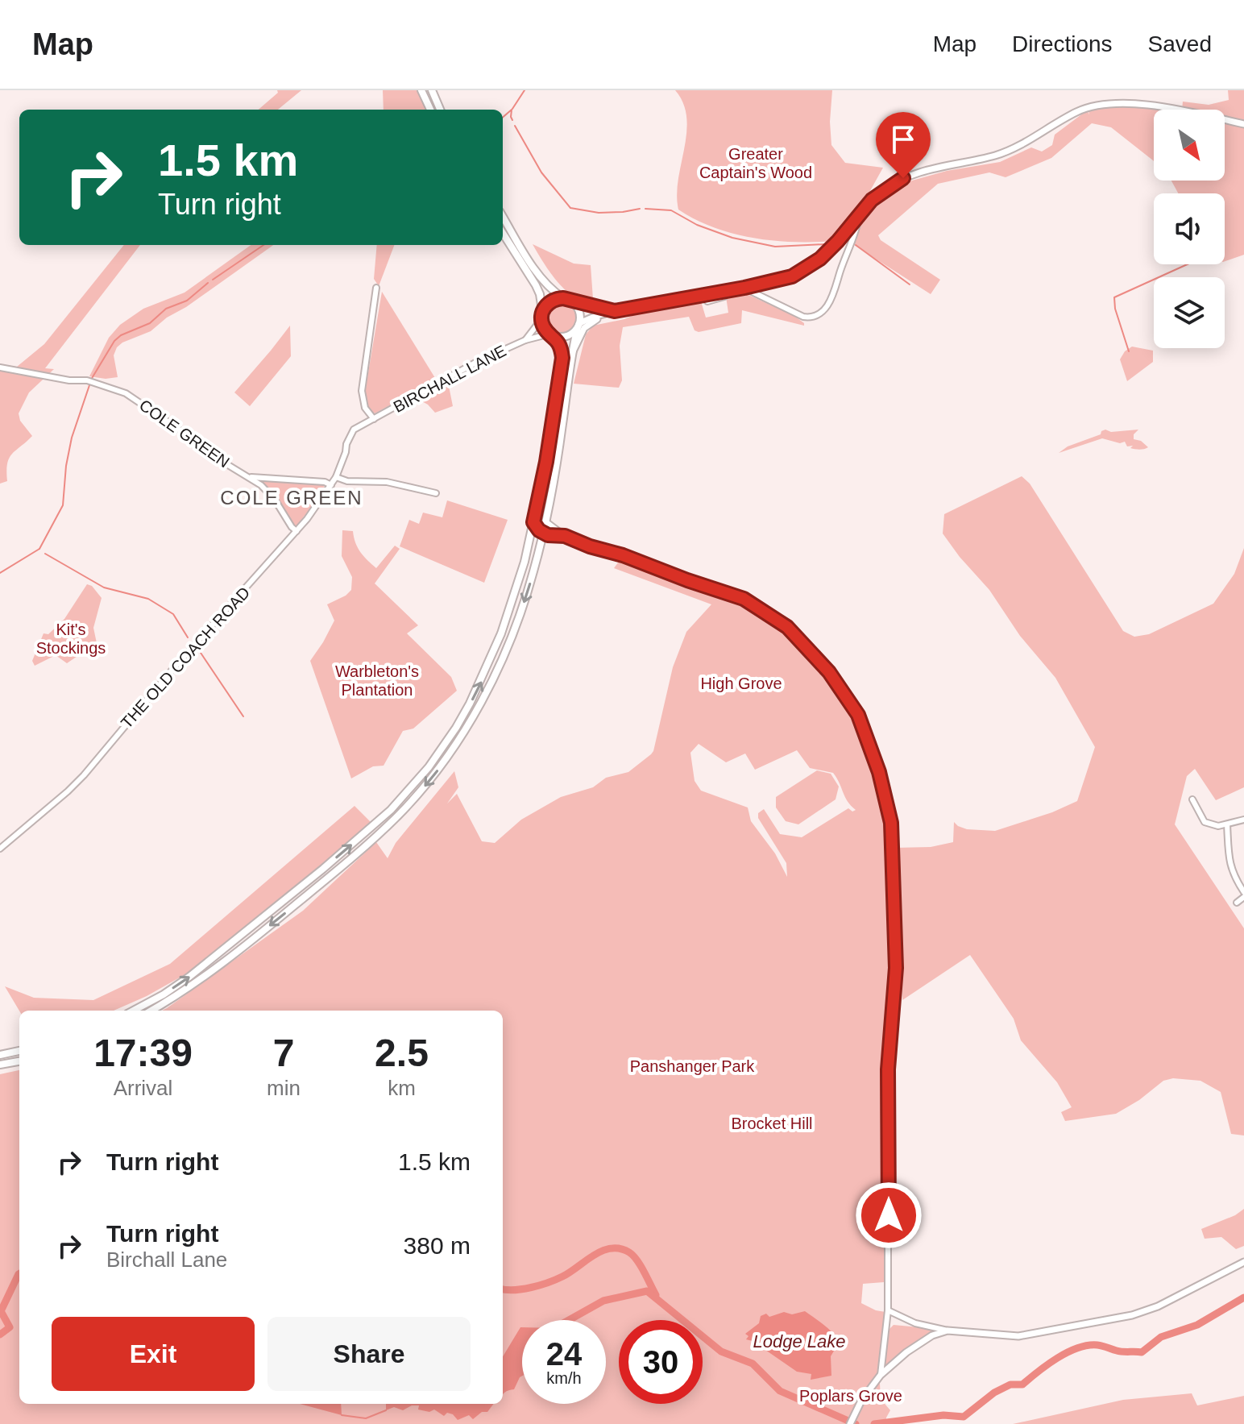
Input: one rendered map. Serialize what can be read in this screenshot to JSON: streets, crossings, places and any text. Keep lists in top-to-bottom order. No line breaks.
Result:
{"streets":{"street":["BIRCHALL LANE","COLE GREEN","THE OLD COACH ROAD"]},"crossings":[["BIRCHALL LANE","THE OLD COACH ROAD"],["COLE GREEN","THE OLD COACH ROAD"]],"districts":["COLE GREEN"],"water":["Lodge Lake"],"parks":["Greater Captain's Wood","Kit's Stockings","Warbleton's Plantation","High Grove","Panshanger Park","Brocket Hill","Poplars Grove"],"north":"bottom right","page":{"header":"Map","nav":["Map","Directions","Saved"],"turn":["1.5 km","Turn right"],"eta":["17:39","Arrival","7","min","2.5","km"],"list":[{"name":"Turn right","value":"1.5 km"},{"name":"Turn right","note":"Birchall Lane","value":"380 m"}],"buttons":["Exit","Share"],"speed":"24 km/h","limit":"30"}}
